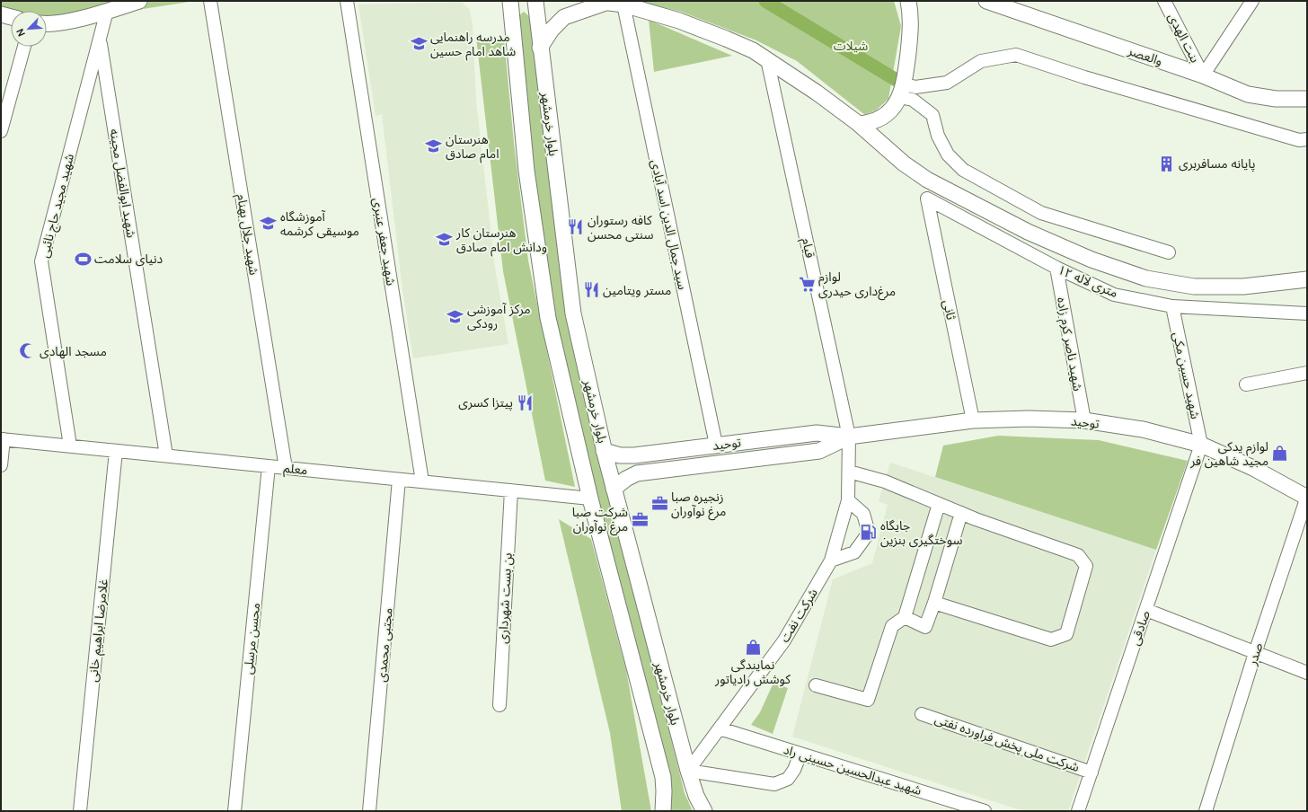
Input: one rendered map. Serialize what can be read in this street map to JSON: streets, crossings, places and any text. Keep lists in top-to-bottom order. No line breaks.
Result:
{"streets":{"main road":["والعصر","بلوار خرمشهر","توحید"],"street":["بنت الهدی","شهید ابوالفضل مجینه","شهید مجید حاج نائبی","سید جمال الدین اسد آبادی","شهید جلال بهنام","شهید جعفر عنبری","قیام","۱۲ متری لاله","ثانی","شهید ناصر کرم زاده","شهید حسین مکی","معلم","بن بست شهرداری","شرکت نفت","صادقی","غلامرضا ابراهیم خانی","محسن مرسلی","مجتبی محمدی","صدر","شرکت ملی پخش فراورده نفتی","شهید عبدالحسین حسینی راد"]},"crossings":[["بنت الهدی","والعصر"],["بلوار خرمشهر","توحید"],["بلوار خرمشهر","معلم"],["بلوار خرمشهر","شرکت نفت"],["شهید ابوالفضل مجینه","شهید مجید حاج نائبی"],["شهید ابوالفضل مجینه","معلم"],["شهید مجید حاج نائبی","معلم"],["سید جمال الدین اسد آبادی","توحید"],["شهید جلال بهنام","معلم"],["شهید جعفر عنبری","معلم"],["قیام","توحید"],["قیام","شرکت نفت"],["۱۲ متری لاله","ثانی"],["۱۲ متری لاله","شهید ناصر کرم زاده"],["۱۲ متری لاله","شهید حسین مکی"],["ثانی","توحید"],["شهید ناصر کرم زاده","توحید"],["شهید حسین مکی","توحید"],["شهید حسین مکی","صادقی"],["توحید","شرکت نفت"],["توحید","صادقی"],["توحید","صدر"],["معلم","بن بست شهرداری"],["معلم","غلامرضا ابراهیم خانی"],["معلم","محسن مرسلی"],["معلم","مجتبی محمدی"],["شرکت نفت","شهید عبدالحسین حسینی راد"],["صادقی","شرکت ملی پخش فراورده نفتی"]],"parks":["شیلات"],"places":{"school or university":["مدرسه راهنمایی شاهد امام حسین","هنرستان امام صادق","آموزشگاه موسیقی کرشمه","هنرستان کار ودانش امام صادق","مرکز آموزشی رودکی"],"building":["پایانه مسافربری"],"restaurant":["کافه رستوران سنتی محسن","مستر ویتامین","پیتزا کسری"],"sports":["دنیای سلامت"],"supermarket":["لوازم مرغ‌داری حیدری"],"mosque":["مسجد الهادی"],"shop":["لوازم یدکی مجید شاهین فر","نمایندگی کوشش رادیاتور"],"office":["زنجیره صبا مرغ نوآوران","شرکت صبا مرغ نوآوران"],"fuel station":["جایگاه سوختگیرى بنزین"]},"north":"bottom left"}
